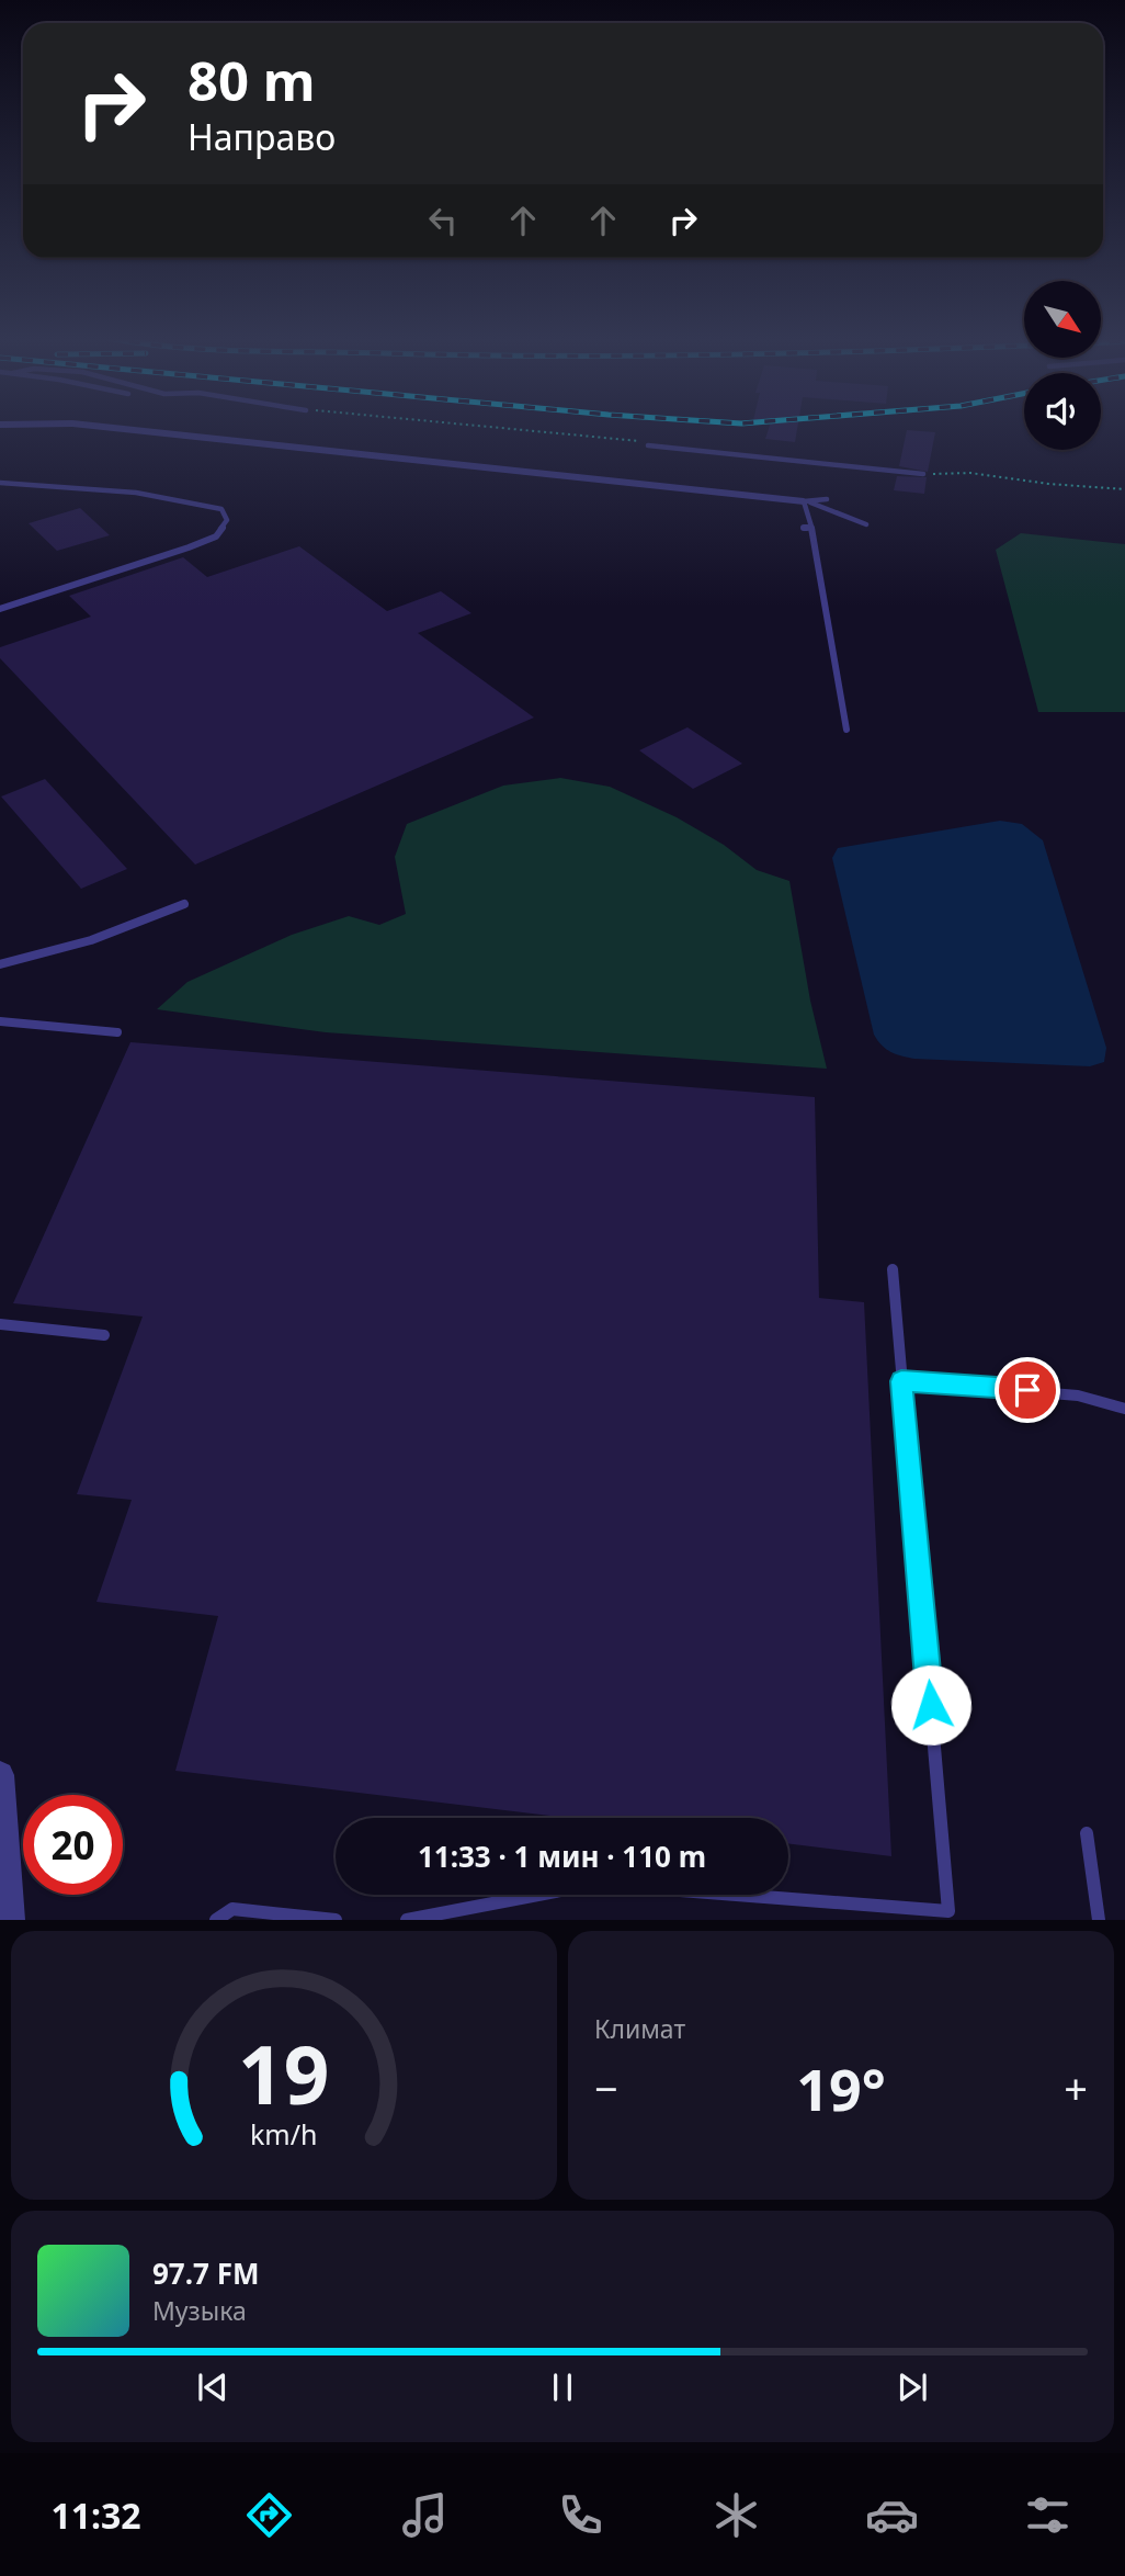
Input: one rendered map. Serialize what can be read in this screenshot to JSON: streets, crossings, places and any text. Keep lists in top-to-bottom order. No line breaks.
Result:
{"north":"bottom right","page":{"turn":["80 m","Направо"],"limit":"20","trip":"11:33 · 1 мин · 110 m","tile":"Климат","heat":["−","19°","+"],"song":["97.7 FM","Музыка"],"tabs":"11:32","gauge":["19","km/h"]}}
